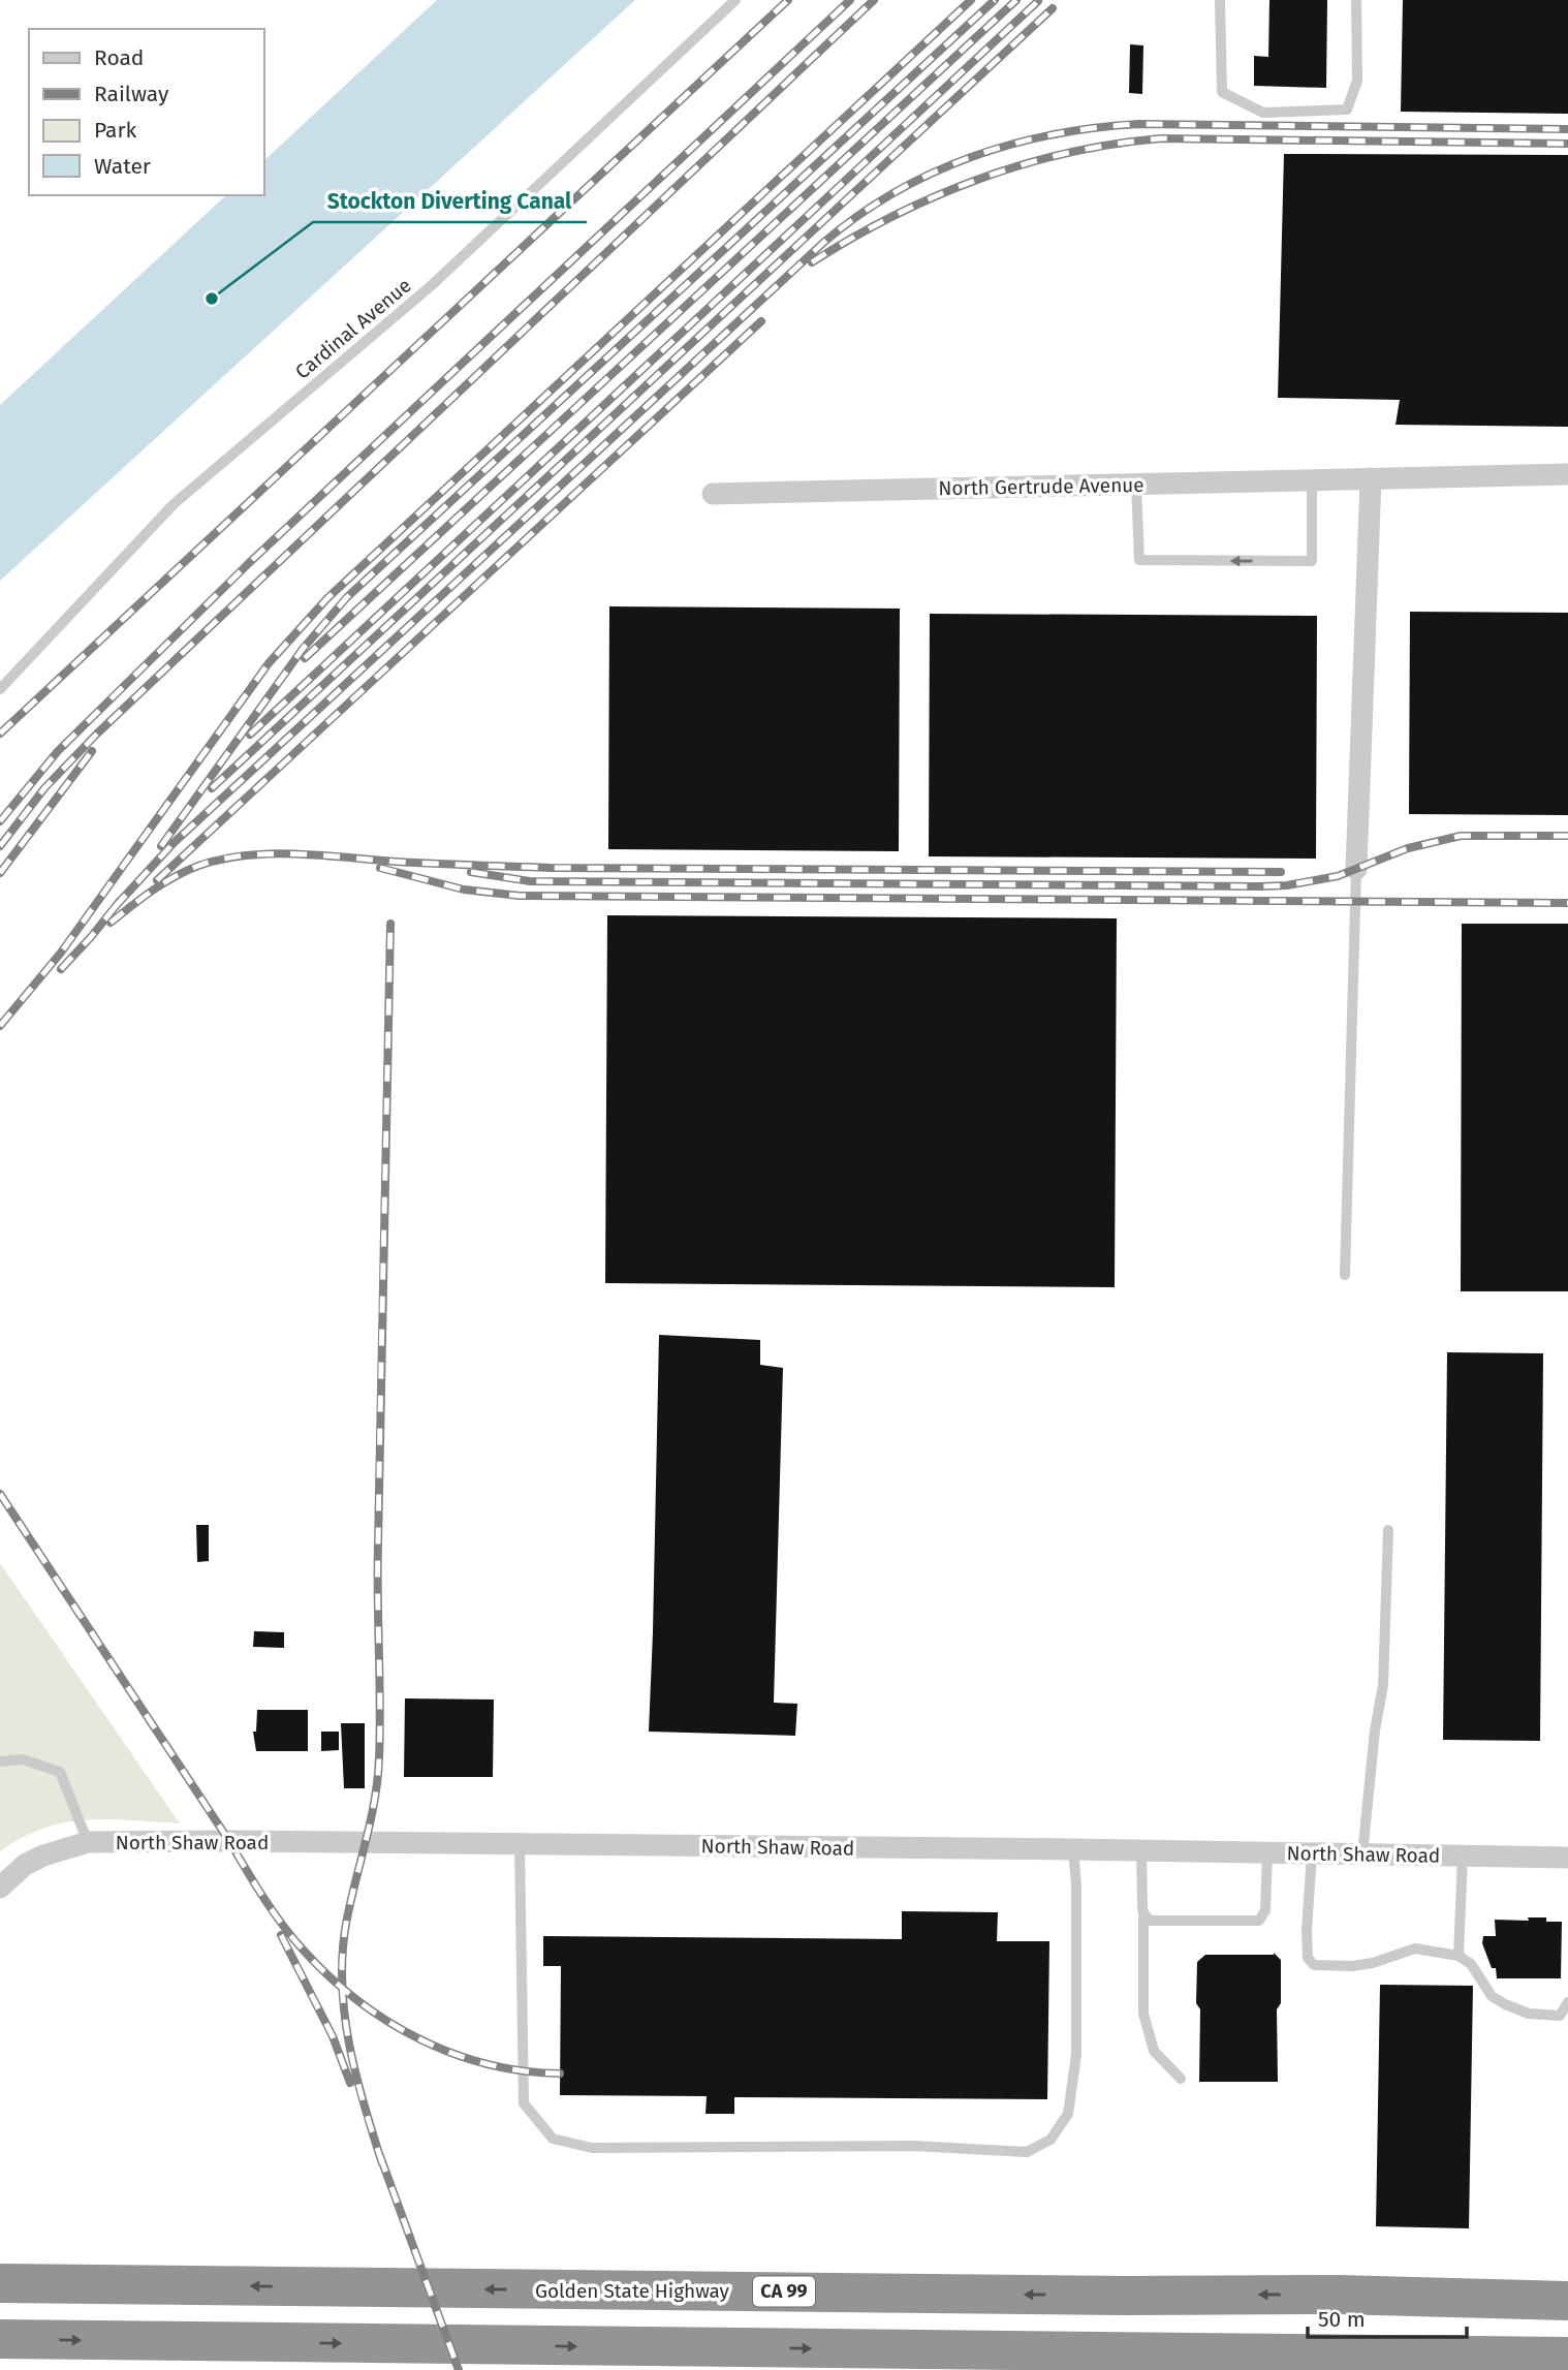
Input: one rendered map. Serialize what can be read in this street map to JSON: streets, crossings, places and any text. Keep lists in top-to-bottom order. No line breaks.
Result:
{"streets":{"highway":["Golden State Highway","CA 99"],"street":["North Gertrude Avenue","North Shaw Road"],"lane":["Cardinal Avenue"]},"places":["Stockton Diverting Canal"],"legend":["Road","Railway","Park","Water"],"scale_bar":"50 m"}
